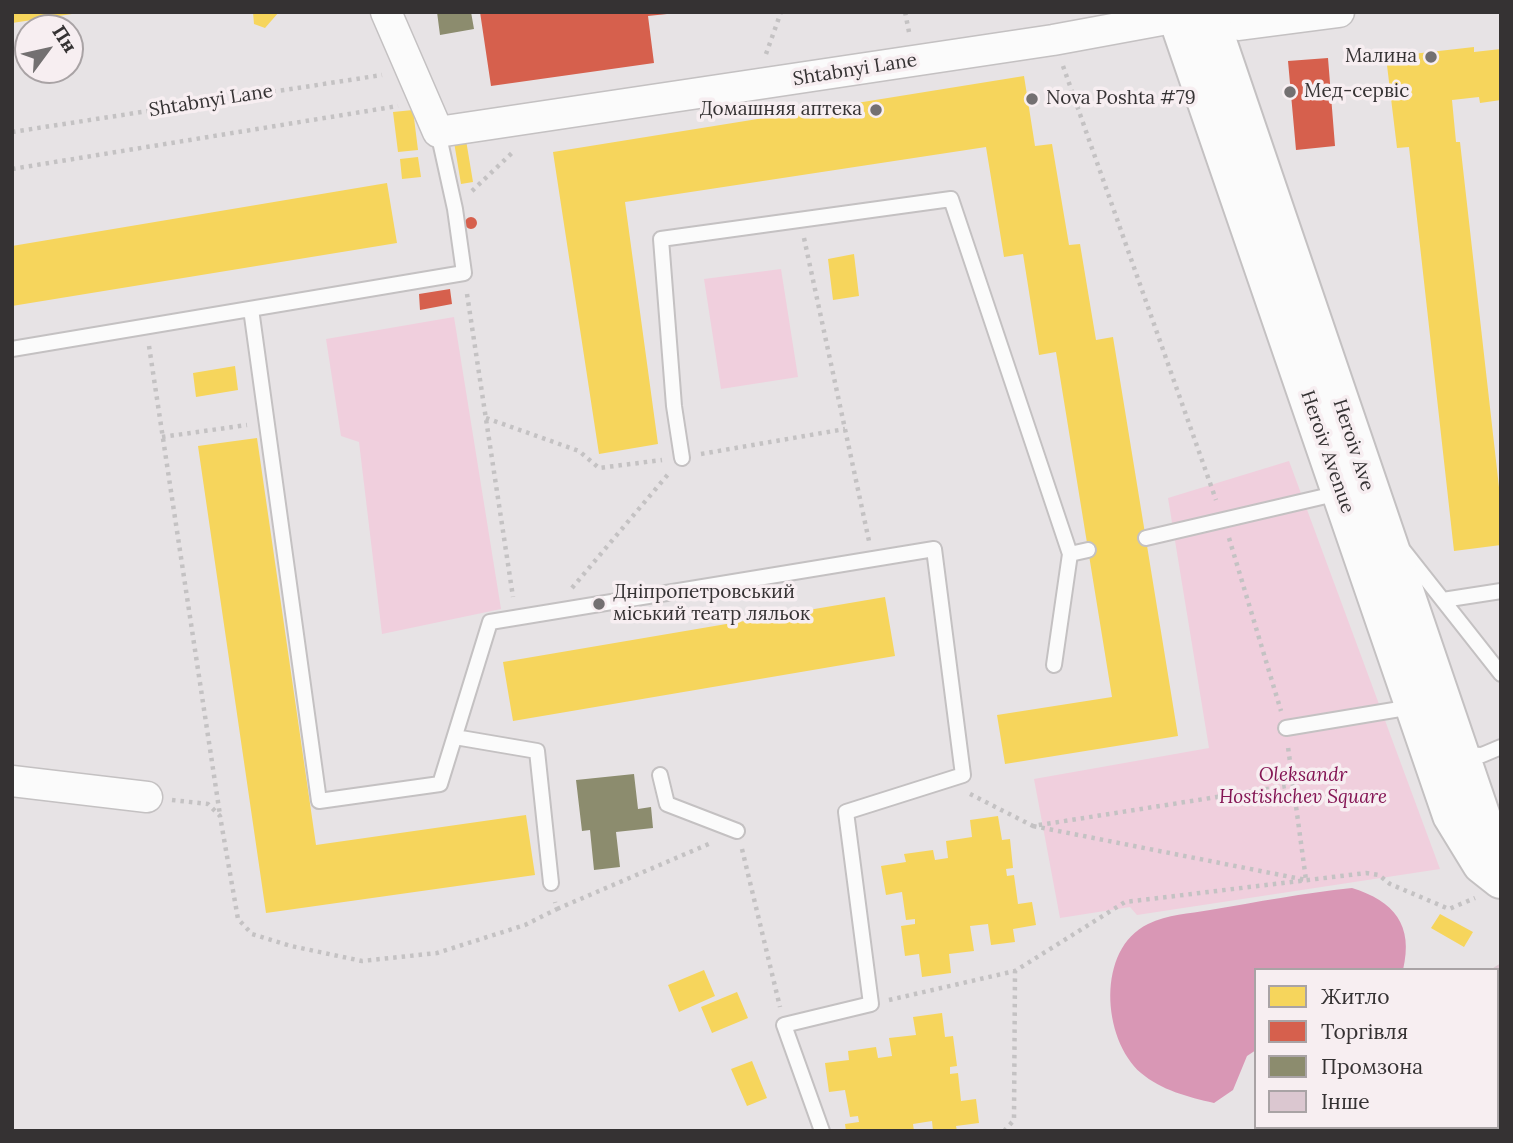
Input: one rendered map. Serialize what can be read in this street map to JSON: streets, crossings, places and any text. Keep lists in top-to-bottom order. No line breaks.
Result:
{"streets":{"main road":["Heroiv Ave","Heroiv Avenue"],"street":["Shtabnyi Lane"]},"crossings":[["Shtabnyi Lane","Heroiv Ave"],["Shtabnyi Lane","Heroiv Avenue"],["Heroiv Ave","Heroiv Avenue"]],"parks":["Oleksandr Hostishchev Square"],"places":["Малина","Мед-сервіс","Nova Poshta #79","Домашняя аптека","Дніпропетровський міський театр ляльок"],"legend":["Житло","Торгівля","Промзона","Інше"],"north":"top right"}
